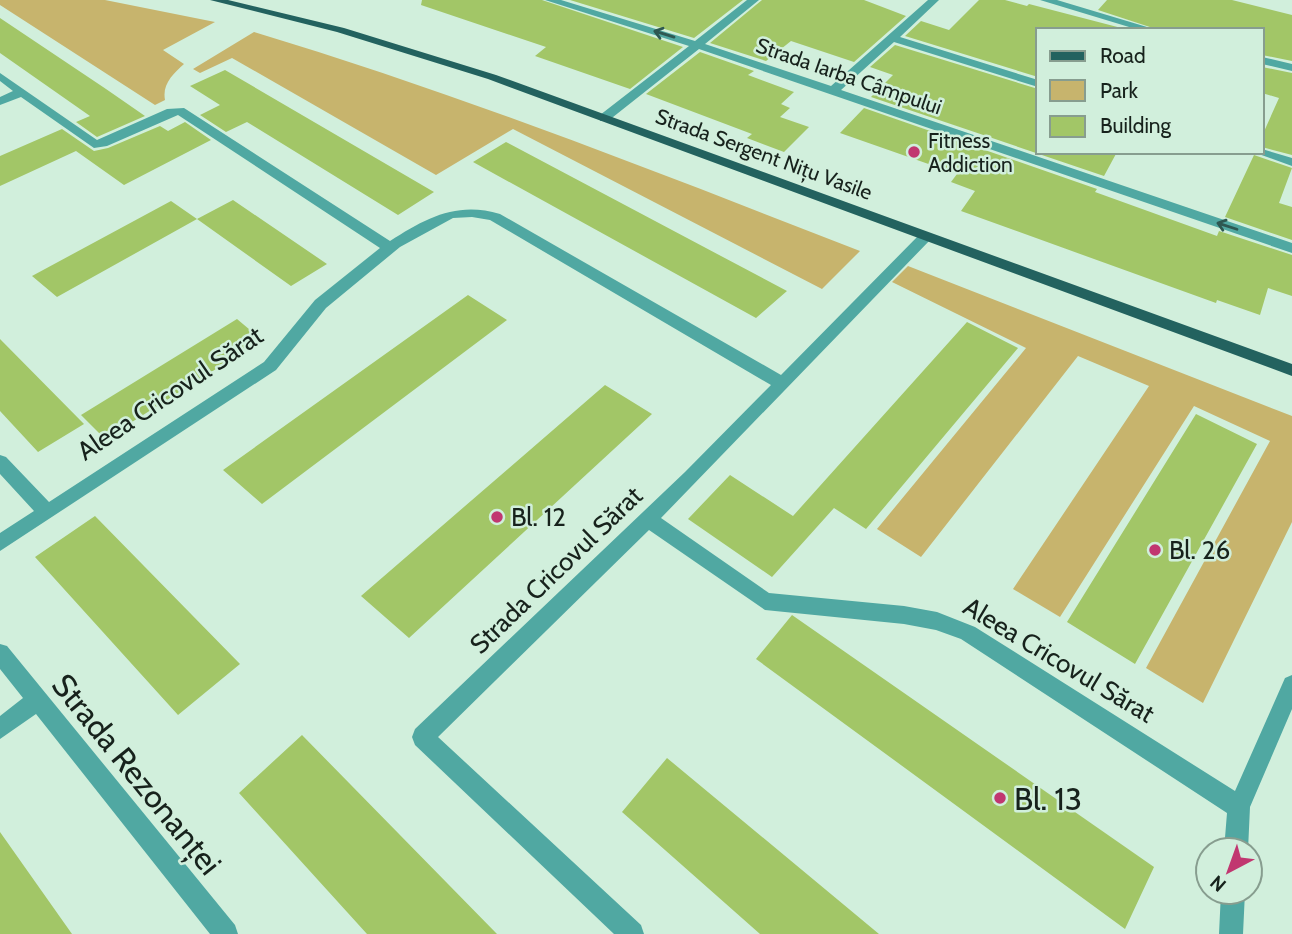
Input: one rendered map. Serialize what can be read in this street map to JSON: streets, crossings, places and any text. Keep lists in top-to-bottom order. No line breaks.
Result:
{"streets":{"main road":["Strada Sergent Nițu Vasile"],"street":["Strada Iarba Câmpului","Aleea Cricovul Sărat","Strada Cricovul Sărat","Strada Rezonanței"]},"crossings":[["Strada Sergent Nițu Vasile","Strada Cricovul Sărat"],["Aleea Cricovul Sărat","Strada Cricovul Sărat"]],"places":["Fitness Addiction","Bl. 12","Bl. 26","Bl. 13"],"legend":["Road","Park","Building"],"north":"bottom left"}
